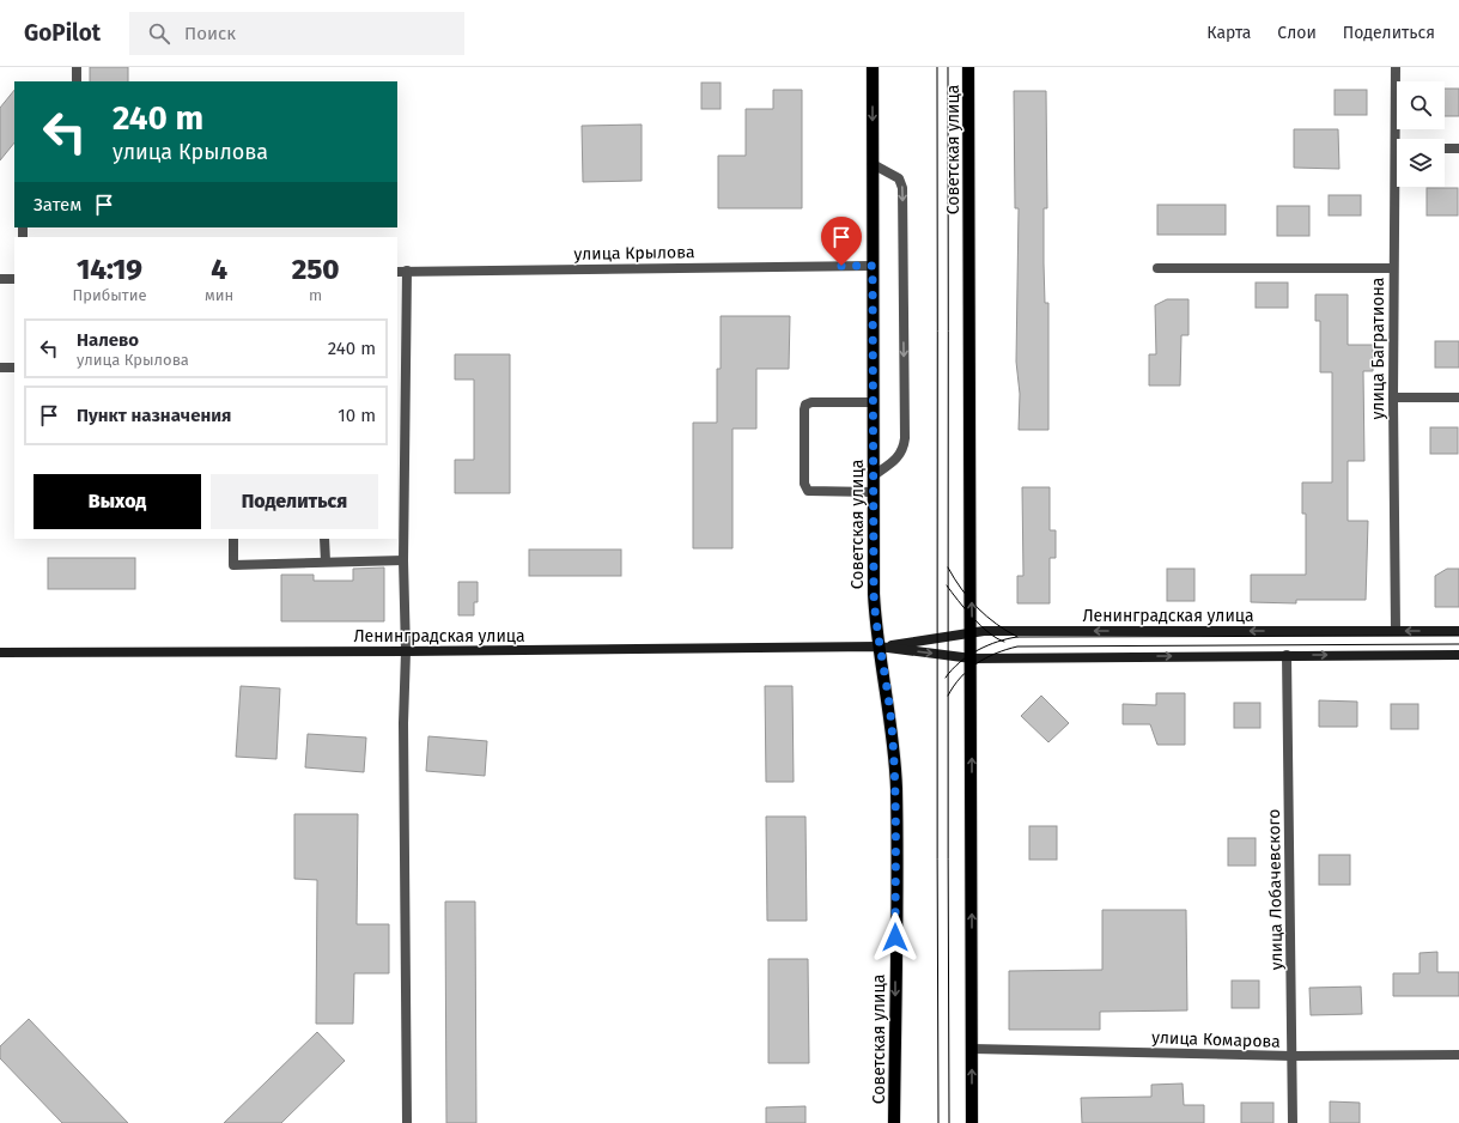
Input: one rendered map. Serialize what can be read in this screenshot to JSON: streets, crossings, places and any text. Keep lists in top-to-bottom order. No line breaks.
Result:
{"streets":{"main road":["Советская улица","Ленинградская улица"],"street":["улица Крылова","улица Багратиона","улица Лобачевского","улица Комарова"]},"crossings":[["Советская улица","улица Крылова"],["Советская улица","Ленинградская улица"],["Советская улица","улица Комарова"],["улица Багратиона","Ленинградская улица"],["Ленинградская улица","улица Лобачевского"],["улица Лобачевского","улица Комарова"]],"page":{"header":"GoPilot","search":"Поиск","nav":["Карта","Слои","Поделиться"],"turn":["240 m","улица Крылова"],"then":"Затем","eta":["14:19","Прибытие","4","мин","250","m"],"list":[{"name":"Налево","note":"улица Крылова","value":"240 m"},{"name":"Пункт назначения","value":"10 m"}],"buttons":["Выход","Поделиться"]}}
